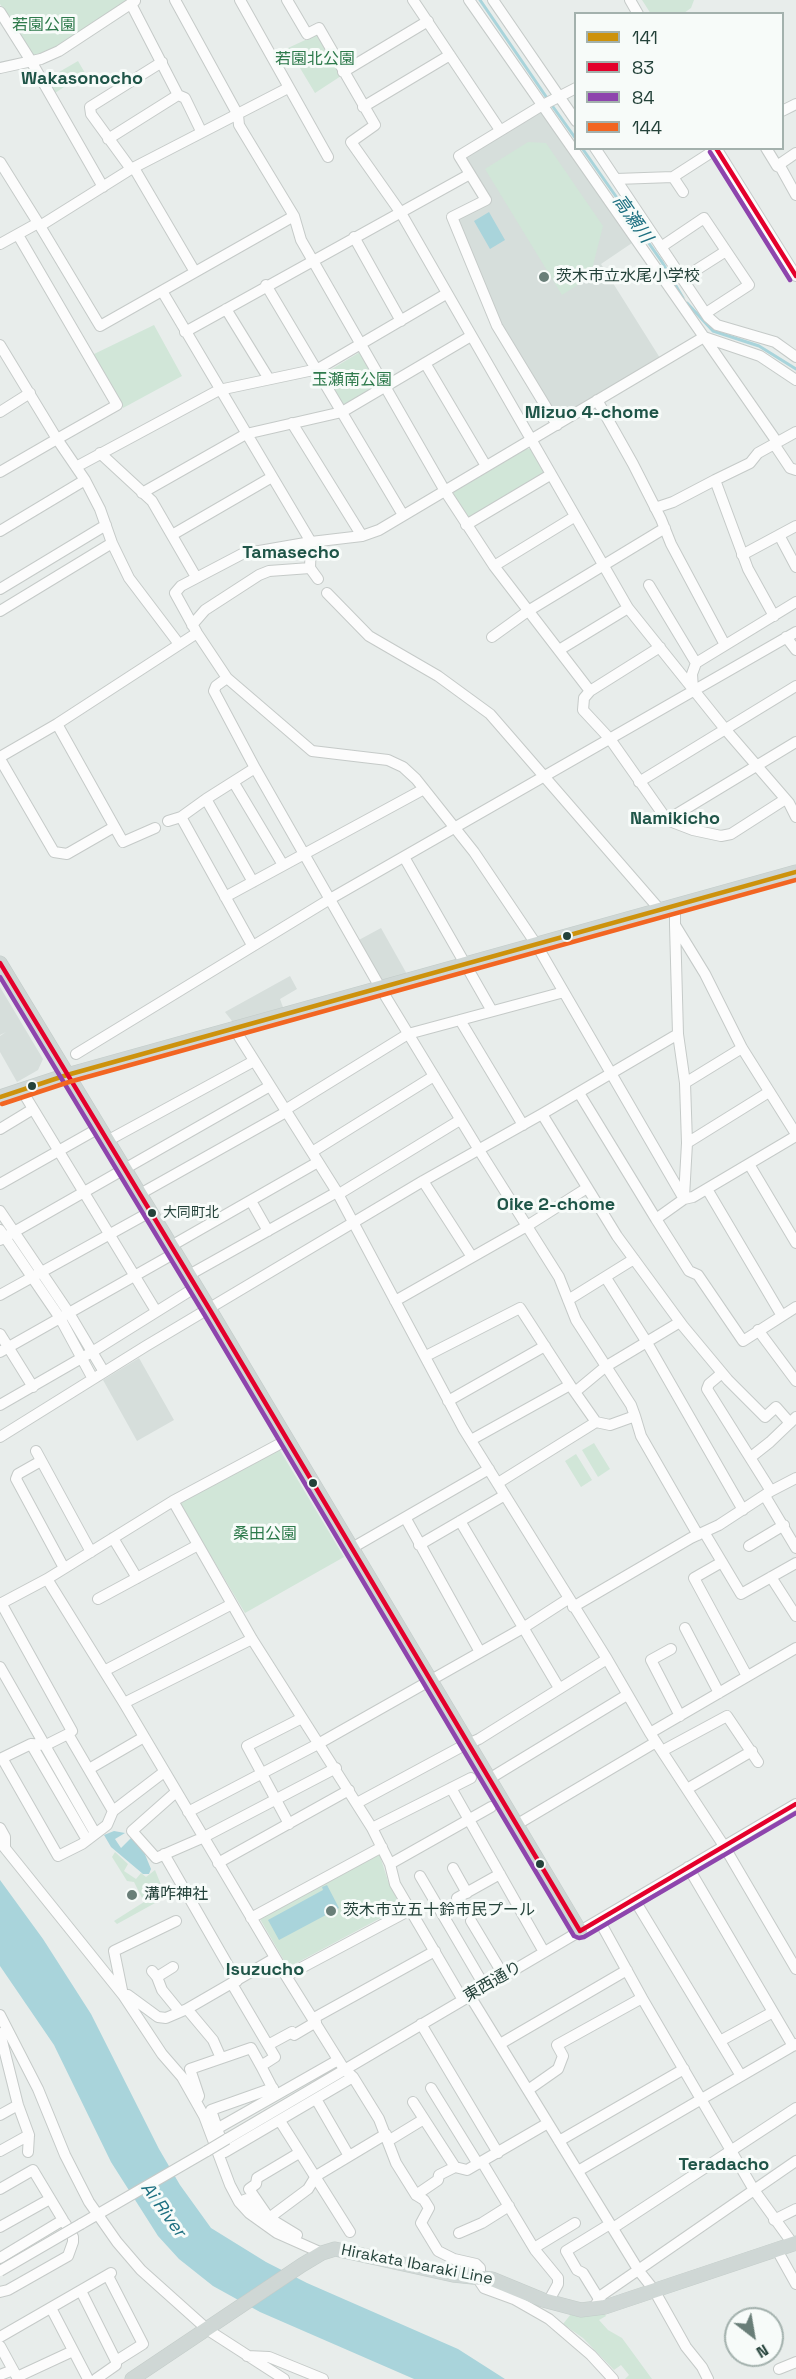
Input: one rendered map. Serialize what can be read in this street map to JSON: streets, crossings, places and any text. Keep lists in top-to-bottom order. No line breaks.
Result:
{"streets":{"main road":["Hirakata Ibaraki Line"],"street":["東西通り"]},"districts":["Wakasonocho","Mizuo 4-chome","Tamasecho","Namikicho","Oike 2-chome","Isuzucho","Teradacho"],"water":["高瀬川","Ai River"],"parks":["若園公園","若園北公園","玉瀬南公園","桑田公園"],"places":["茨木市立水尾小学校","大同町北","溝咋神社","茨木市立五十鈴市民プール"],"lines":["transit line 83","transit line 84","transit line 141","transit line 144"],"legend":["141","83","84","144"],"north":"bottom right"}
